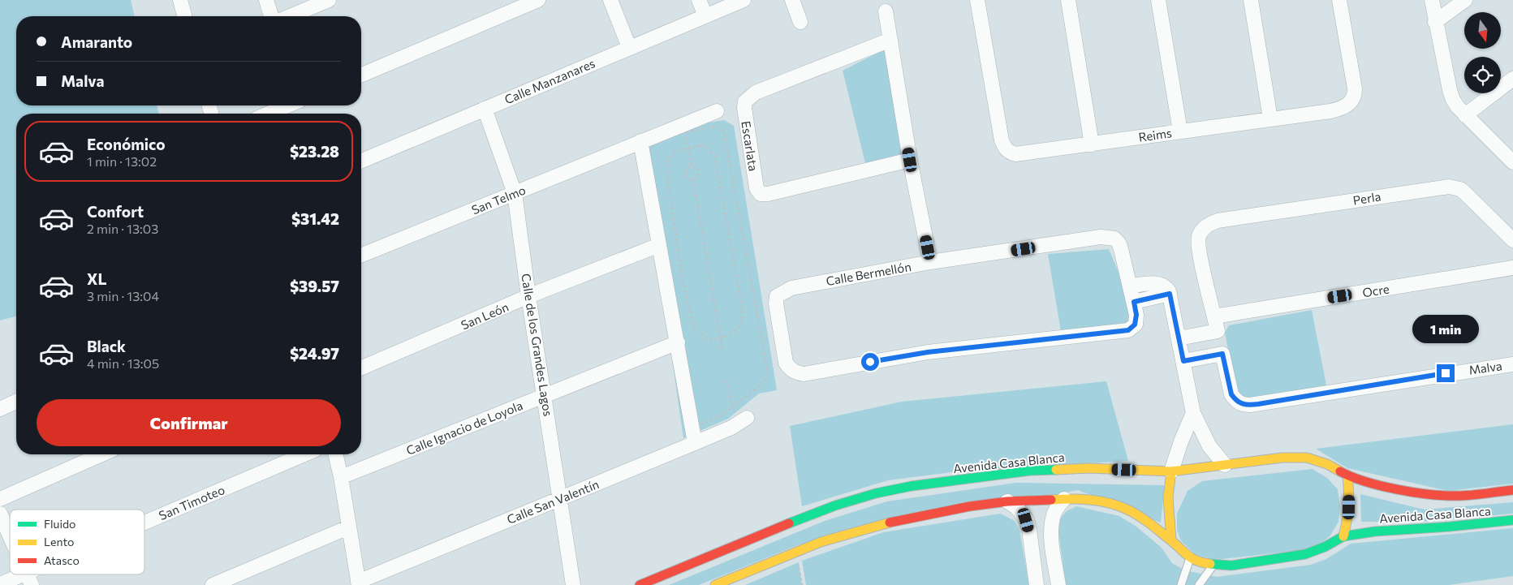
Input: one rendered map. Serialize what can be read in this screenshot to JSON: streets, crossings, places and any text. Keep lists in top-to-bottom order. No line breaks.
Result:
{"streets":{"street":["Calle Manzanares","Reims","Escarlata","Perla","San Telmo","Calle Bermellón","Ocre","San León","Calle de los Grandes Lagos","Malva","Calle Ignacio de Loyola","Avenida Casa Blanca","Calle San Valentín","San Timoteo"]},"crossings":[["Calle Manzanares","Calle de los Grandes Lagos"],["Perla","Ocre"],["San Telmo","Calle de los Grandes Lagos"],["San León","Calle de los Grandes Lagos"],["Calle de los Grandes Lagos","Calle Ignacio de Loyola"],["Calle de los Grandes Lagos","Calle San Valentín"]],"legend":["Fluido","Lento","Atasco"],"north":"bottom","page":{"banner":["Amaranto","Malva"],"list":[{"name":"Económico","note":"1 min · 13:02","value":"$23.28"},{"name":"Confort","note":"2 min · 13:03","value":"$31.42"},{"name":"XL","note":"3 min · 13:04","value":"$39.57"},{"name":"Black","note":"4 min · 13:05","value":"$24.97"}],"bubble":"1 min","buttons":"Confirmar"}}
